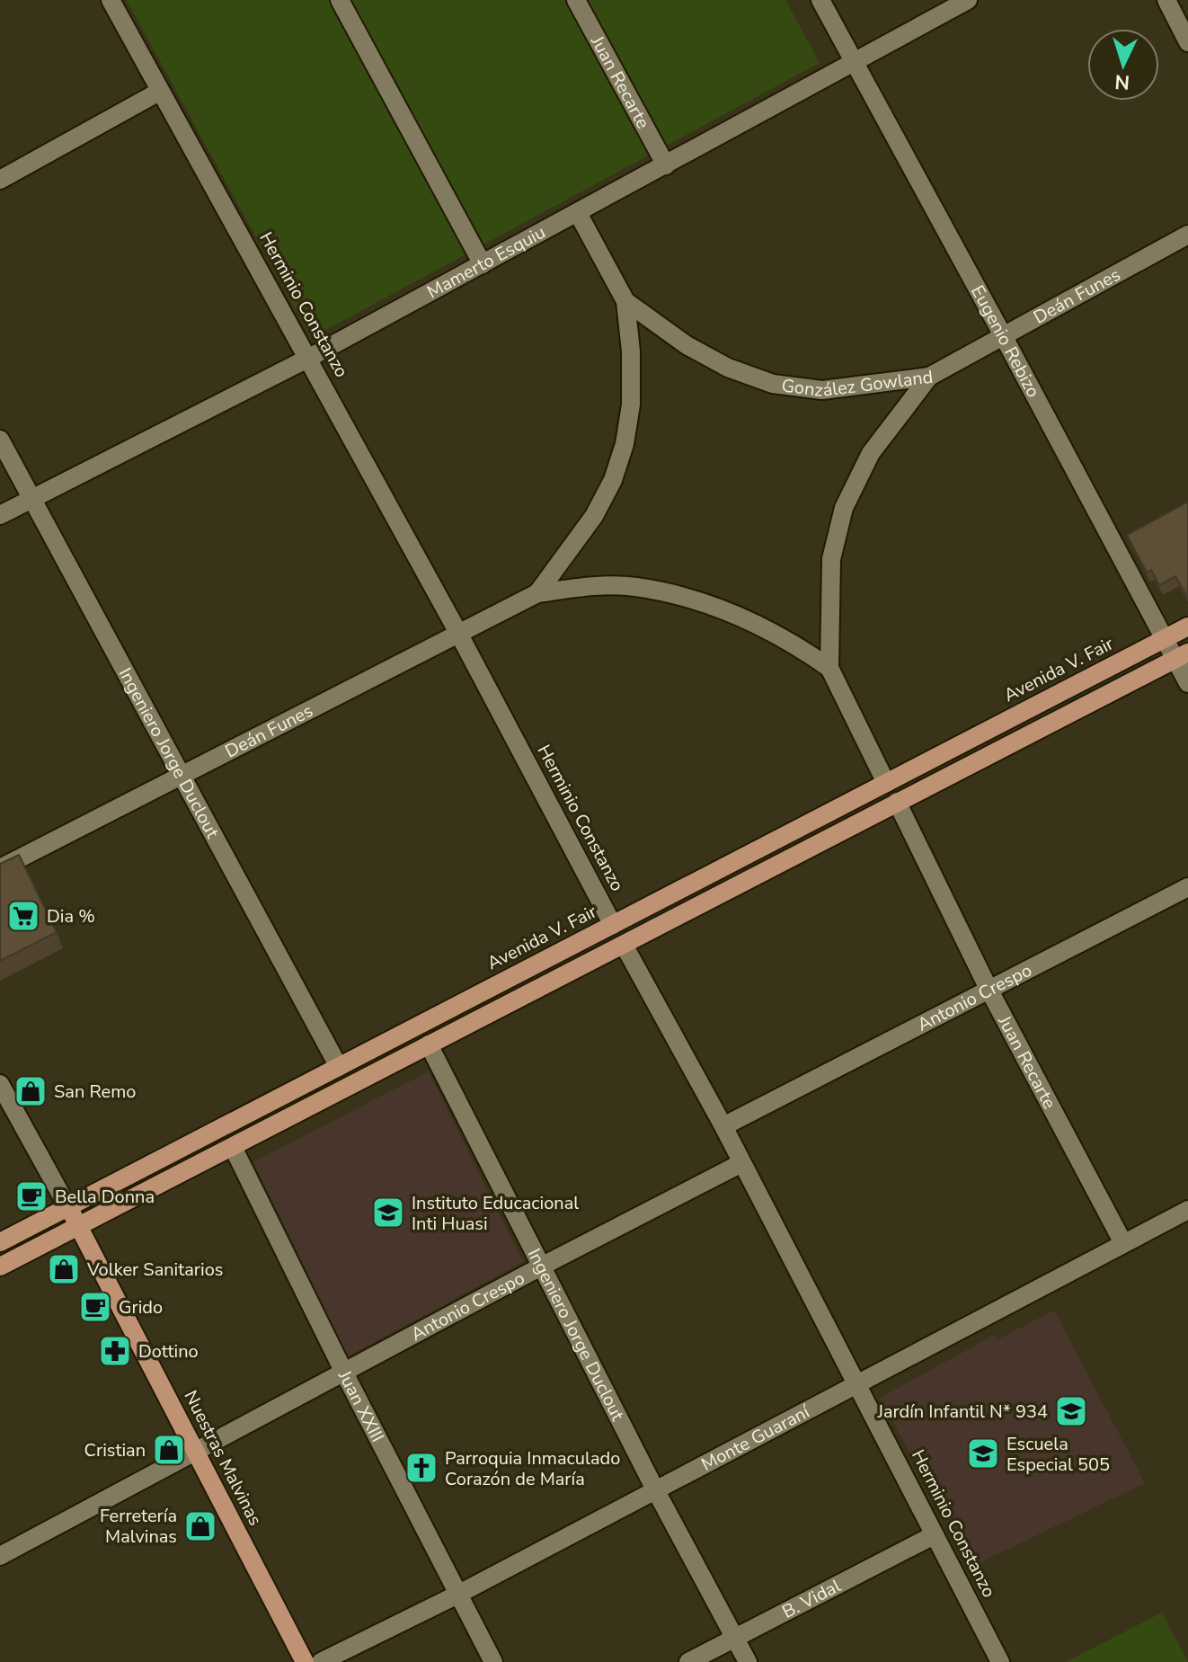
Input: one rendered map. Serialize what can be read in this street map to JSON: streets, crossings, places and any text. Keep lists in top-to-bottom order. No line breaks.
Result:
{"streets":{"main road":["Herminio Constanzo","Avenida V. Fair","Nuestras Malvinas"],"street":["Juan Recarte","Mamerto Esquiu","Deán Funes","Eugenio Rebizo","González Gowland","Ingeniero Jorge Duclout","Antonio Crespo","Juan XXIII","Monte Guaraní","B. Vidal"]},"crossings":[["Juan Recarte","Mamerto Esquiu"],["Juan Recarte","Antonio Crespo"],["Juan Recarte","Monte Guaraní"],["Mamerto Esquiu","Herminio Constanzo"],["Mamerto Esquiu","Eugenio Rebizo"],["Mamerto Esquiu","Ingeniero Jorge Duclout"],["Deán Funes","Herminio Constanzo"],["Deán Funes","Eugenio Rebizo"],["Deán Funes","González Gowland"],["Deán Funes","Ingeniero Jorge Duclout"],["Herminio Constanzo","Avenida V. Fair"],["Herminio Constanzo","Antonio Crespo"],["Herminio Constanzo","Monte Guaraní"],["Herminio Constanzo","B. Vidal"],["Eugenio Rebizo","Avenida V. Fair"],["Avenida V. Fair","Ingeniero Jorge Duclout"],["Avenida V. Fair","Nuestras Malvinas"],["Ingeniero Jorge Duclout","Antonio Crespo"],["Ingeniero Jorge Duclout","Monte Guaraní"],["Ingeniero Jorge Duclout","B. Vidal"],["Antonio Crespo","Juan XXIII"],["Antonio Crespo","Nuestras Malvinas"],["Juan XXIII","Monte Guaraní"]],"places":{"supermarket":["Dia %"],"shop":["San Remo","Volker Sanitarios","Cristian","Ferretería Malvinas"],"cafe":["Bella Donna","Grido"],"school or university":["Instituto Educacional Inti Huasi","Jardín Infantil N* 934","Escuela Especial 505"],"pharmacy":["Dottino"],"church":["Parroquia Inmaculado Corazón de María"]},"north":"bottom"}
